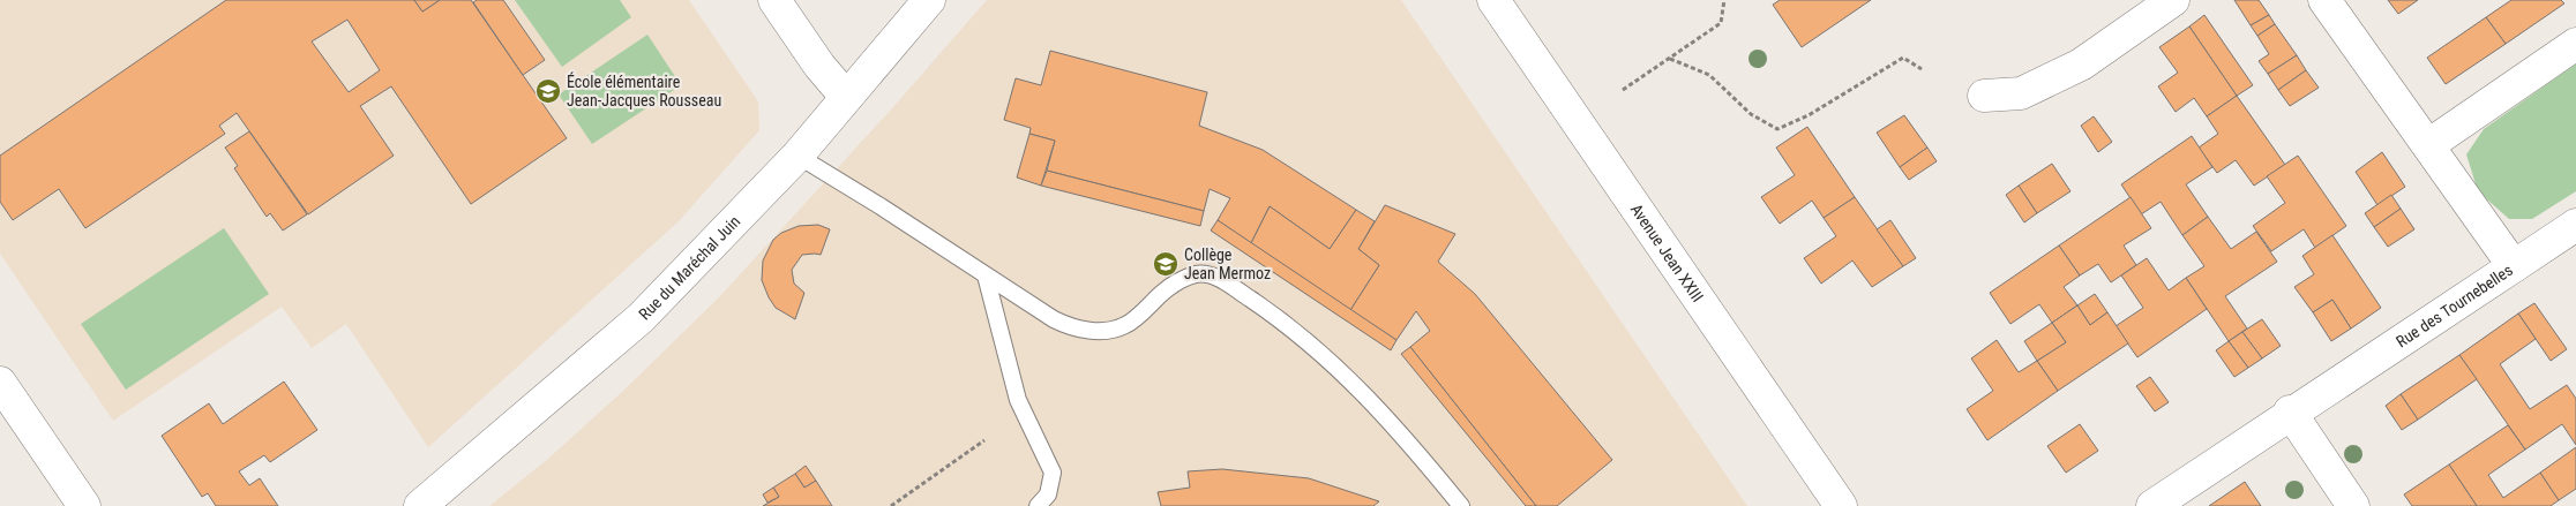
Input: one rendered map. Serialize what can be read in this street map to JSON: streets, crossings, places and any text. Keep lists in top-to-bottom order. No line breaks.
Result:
{"streets":{"street":["Avenue Jean XXIII","Rue du Maréchal Juin","Rue des Tournebelles"]},"places":{"school or university":["École élémentaire Jean-Jacques Rousseau","Collège Jean Mermoz"]}}
